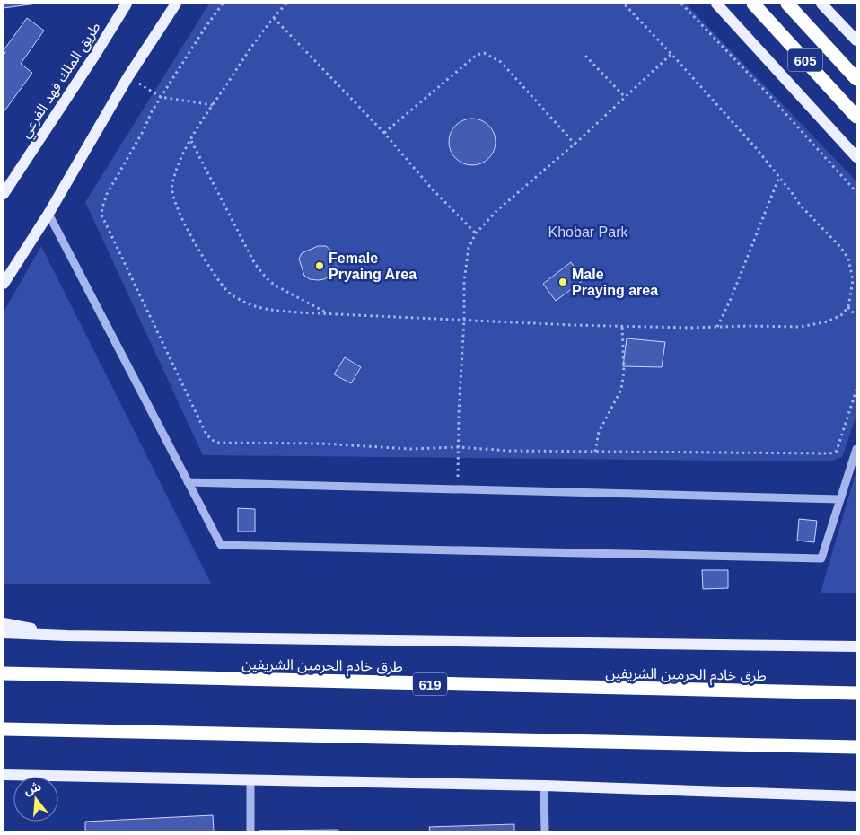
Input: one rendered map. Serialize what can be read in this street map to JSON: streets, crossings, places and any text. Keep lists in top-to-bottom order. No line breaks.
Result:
{"streets":{"highway":["605","طرق خادم الحرمين الشريفين","619"],"main road":["طريق الملك فهد الفرعي"]},"parks":["Khobar Park"],"places":["Female Pryaing Area","Male Praying area"],"north":"top"}
